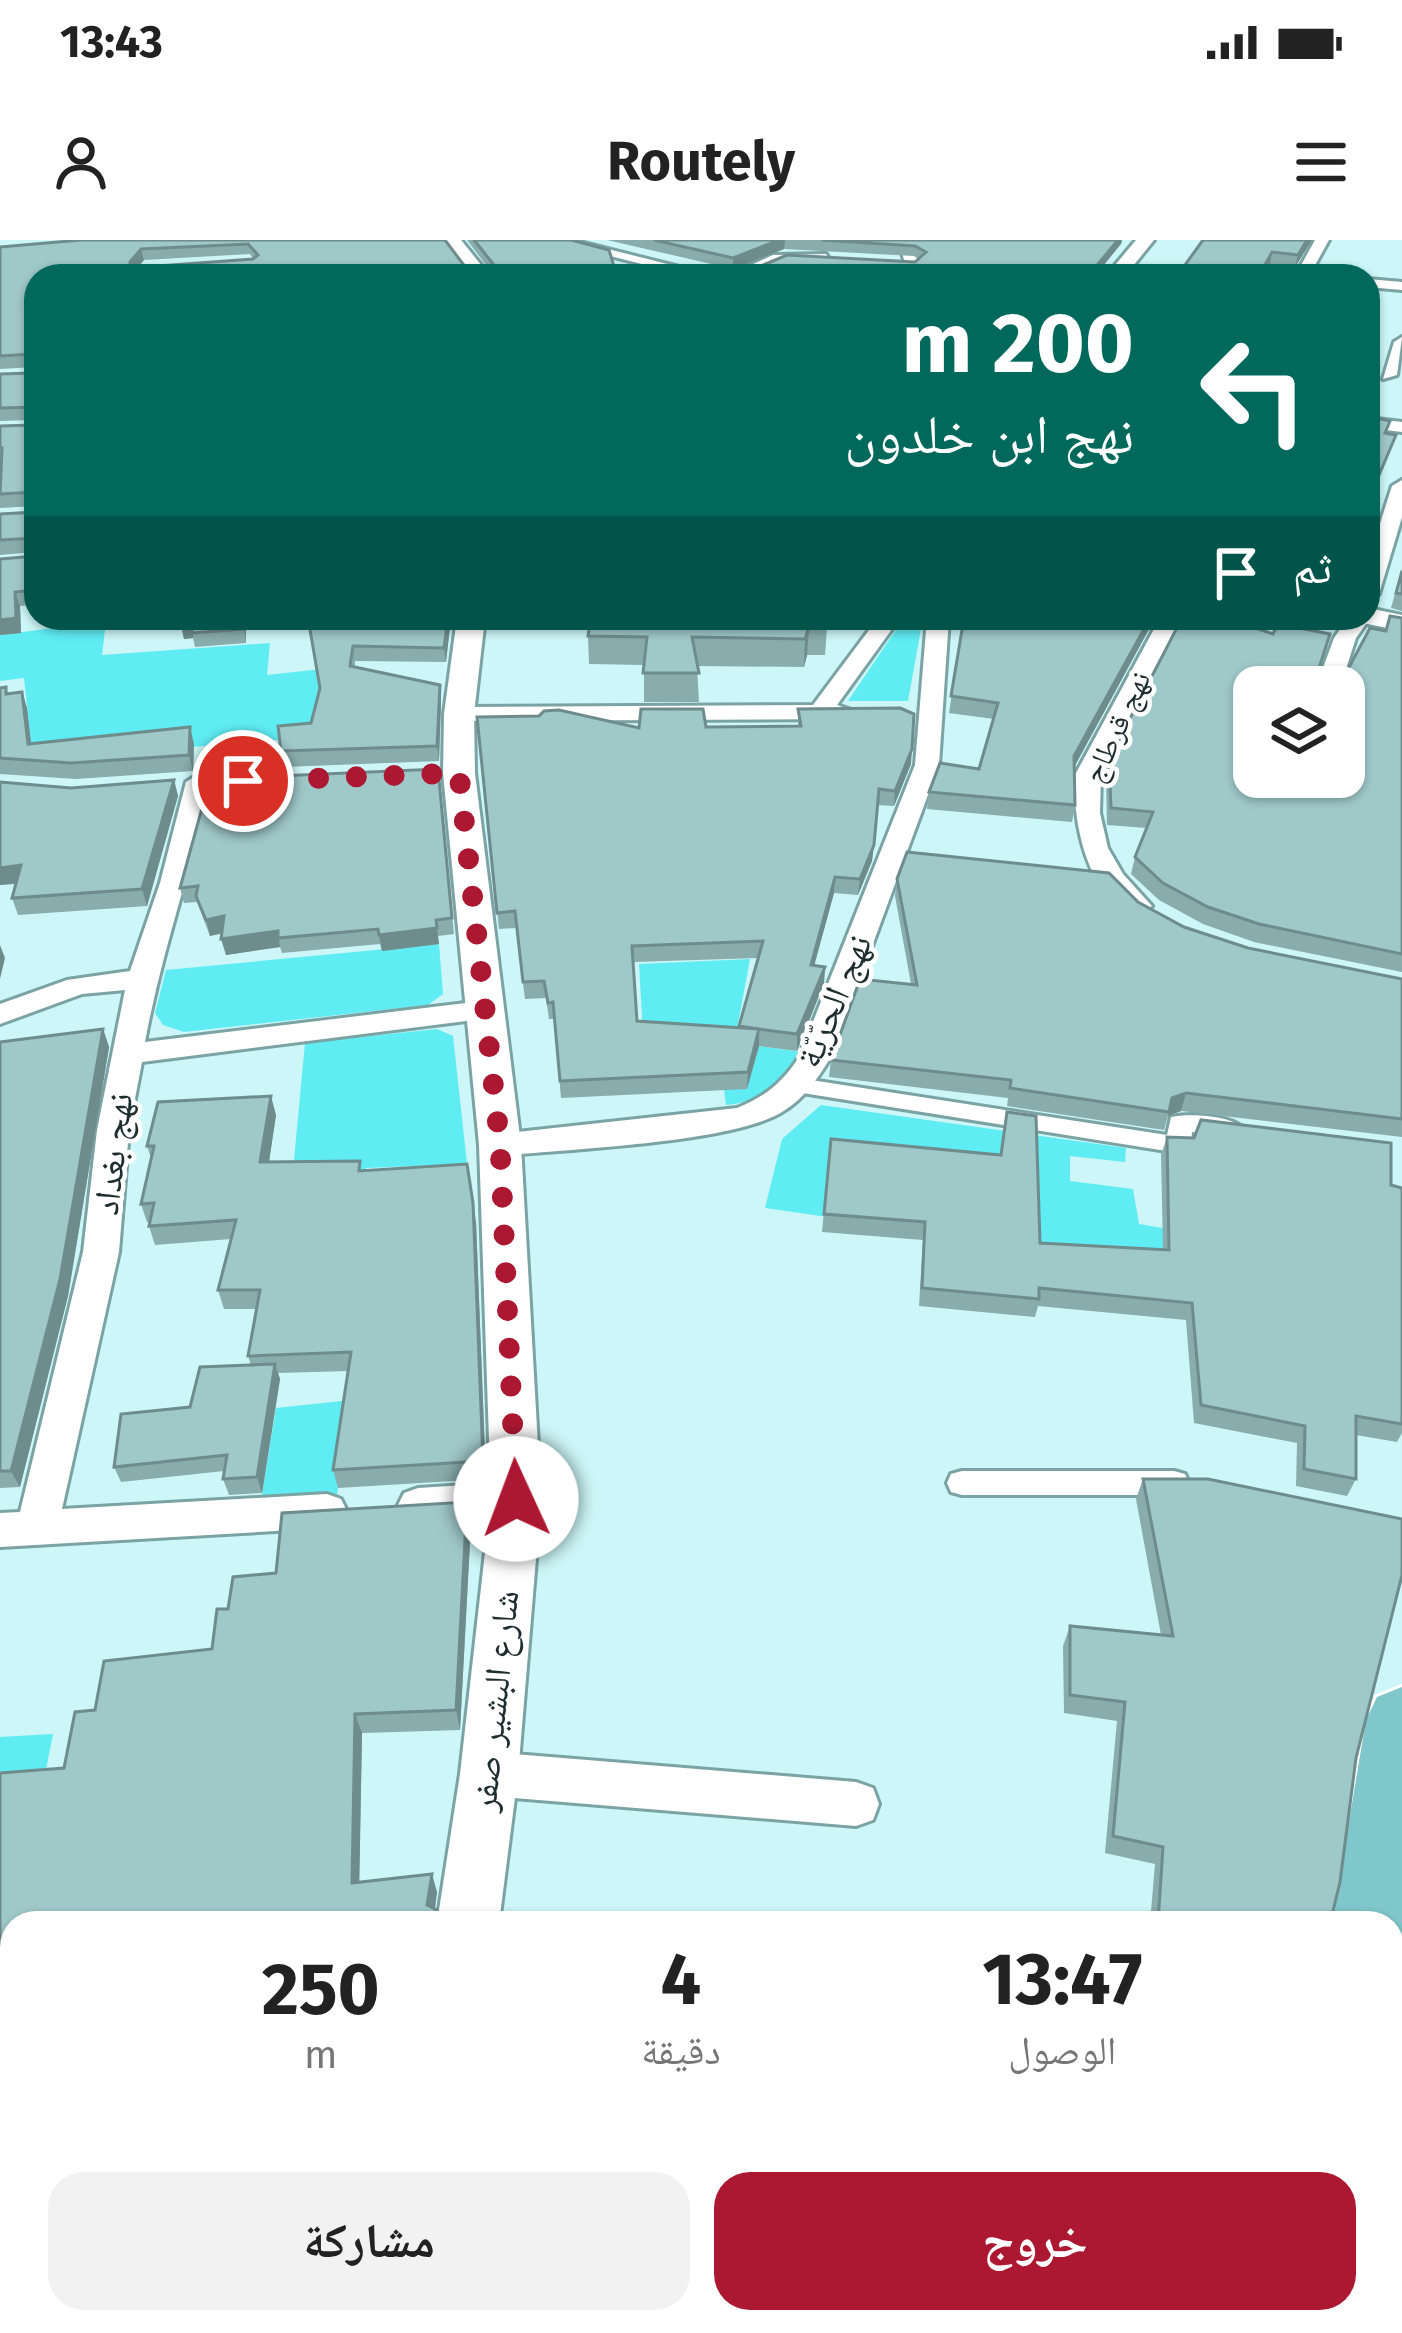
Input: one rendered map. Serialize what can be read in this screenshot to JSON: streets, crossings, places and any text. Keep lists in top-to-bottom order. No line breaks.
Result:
{"streets":{"street":["نهج قرطاج","نهج الحرّيّة","نهج بغداد","شارع البشير صفر"]},"crossings":[["نهج الحرّيّة","شارع البشير صفر"]],"page":{"status":"13:43","header":"Routely","turn":["200 m","نهج ابن خلدون"],"then":"ثم","eta":["13:47","الوصول","4","دقيقة","250","m"],"buttons":["خروج","مشاركة"]}}
